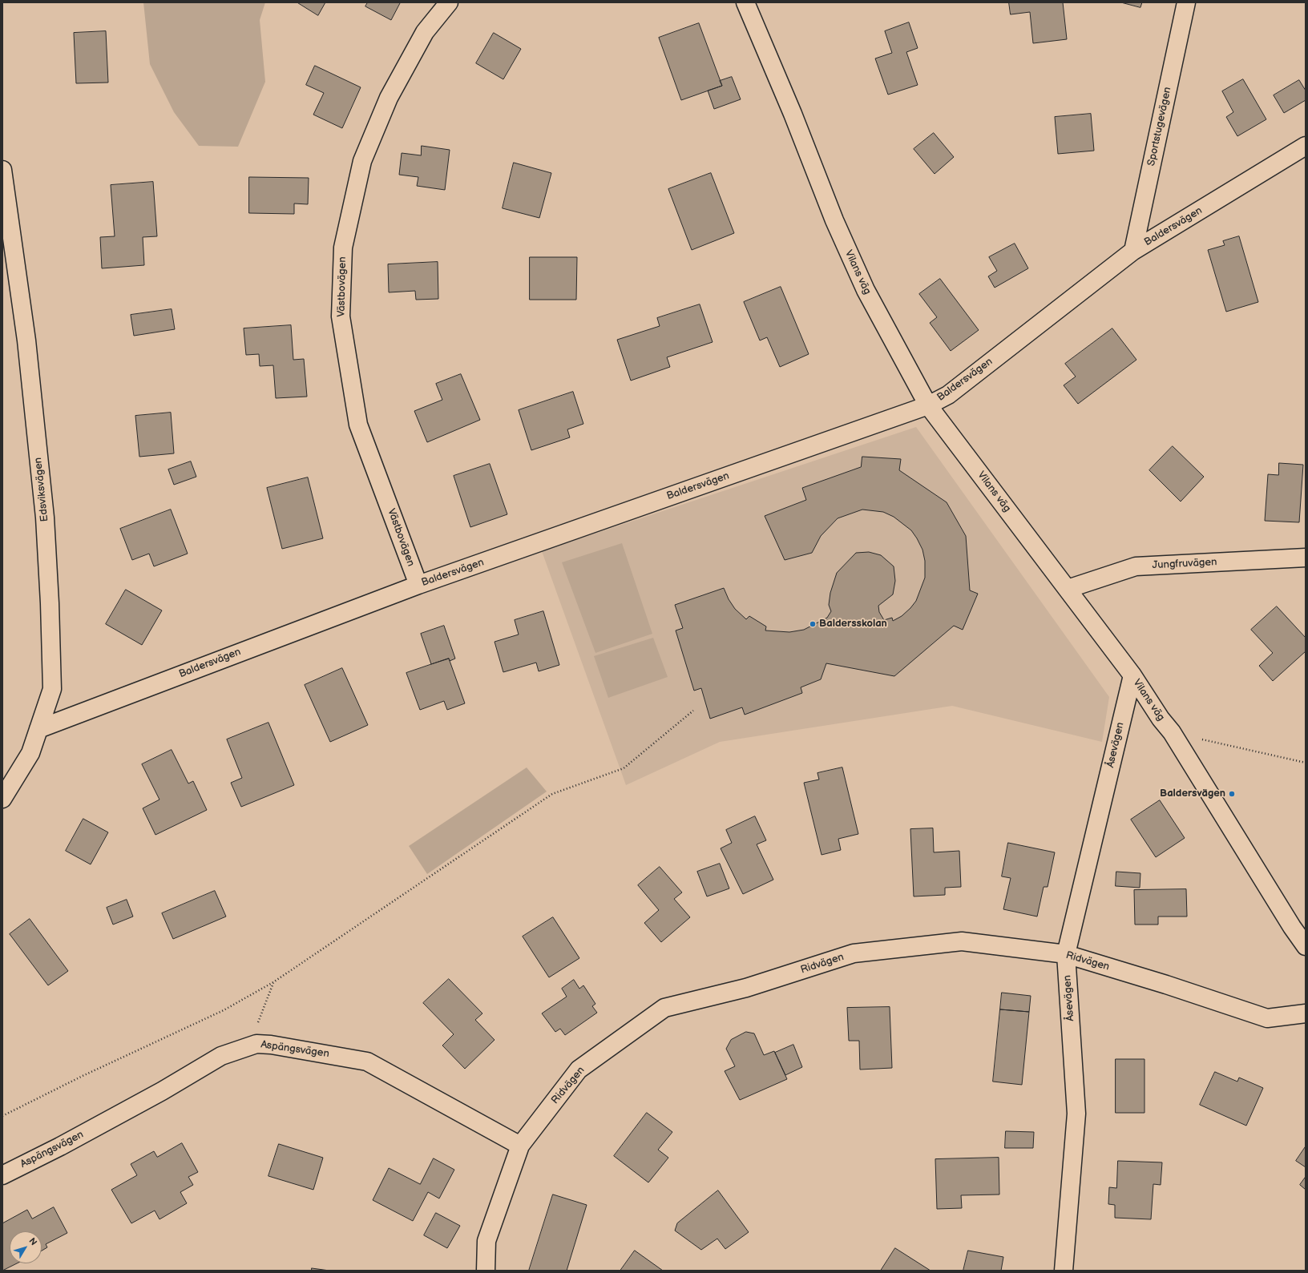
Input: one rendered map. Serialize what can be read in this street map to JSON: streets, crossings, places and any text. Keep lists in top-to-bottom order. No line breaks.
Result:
{"streets":{"street":["Sportstugevägen","Baldersvägen","Vilans väg","Västbovägen","Edsviksvägen","Jungfruvägen","Åsevägen","Ridvägen","Aspängsvägen"]},"crossings":[["Sportstugevägen","Baldersvägen"],["Baldersvägen","Vilans väg"],["Baldersvägen","Västbovägen"],["Baldersvägen","Edsviksvägen"],["Vilans väg","Jungfruvägen"],["Vilans väg","Åsevägen"],["Åsevägen","Ridvägen"],["Ridvägen","Aspängsvägen"]],"places":["Baldersskolan","Baldersvägen"],"north":"top right"}
